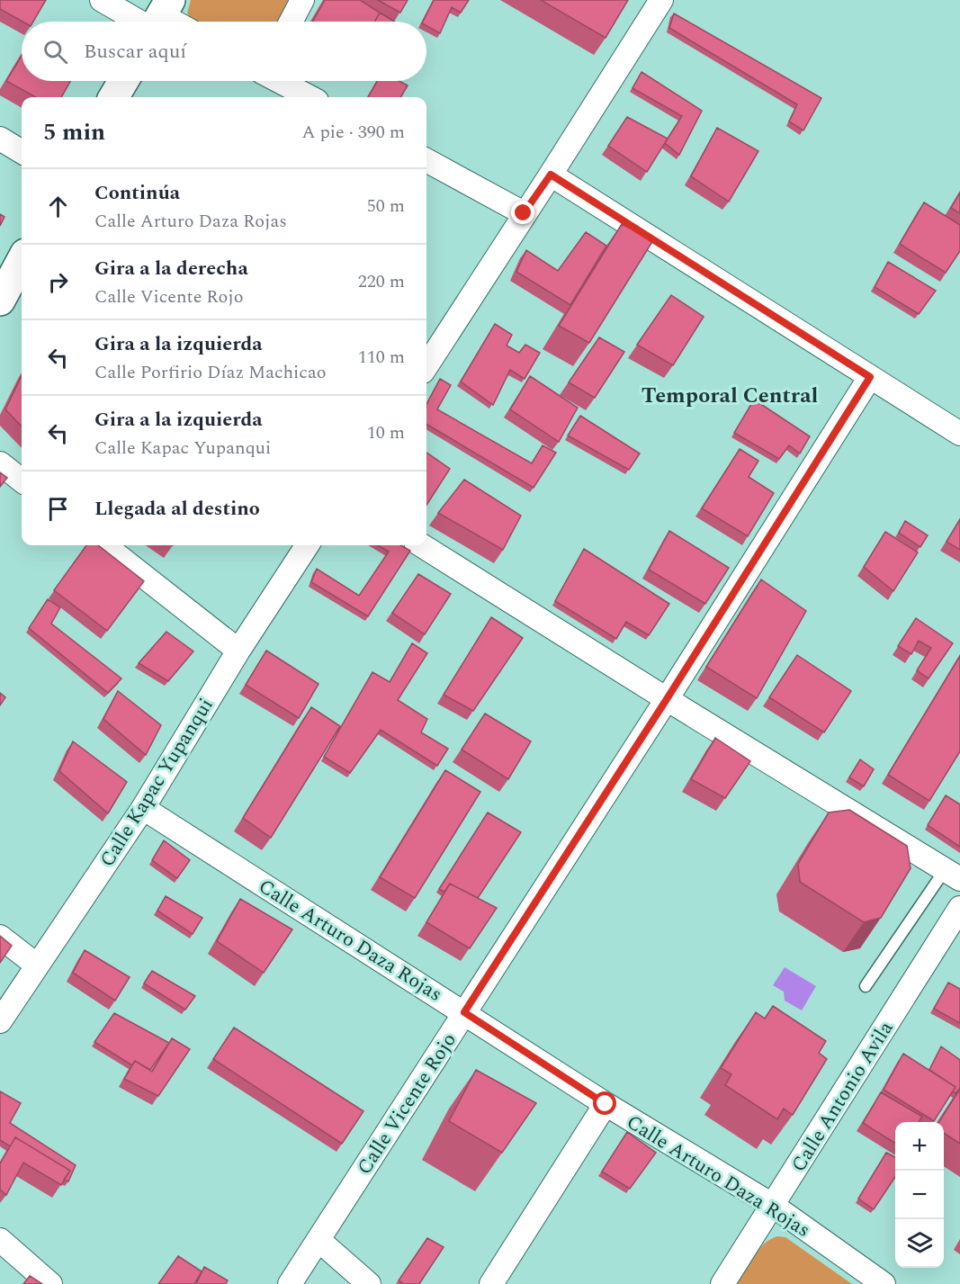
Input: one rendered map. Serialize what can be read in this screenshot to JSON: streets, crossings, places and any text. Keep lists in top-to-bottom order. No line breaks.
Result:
{"streets":{"street":["Calle Kapac Yupanqui","Calle Arturo Daza Rojas","Calle Antonio Avila","Calle Vicente Rojo"]},"crossings":[["Calle Kapac Yupanqui","Calle Arturo Daza Rojas"],["Calle Arturo Daza Rojas","Calle Antonio Avila"],["Calle Arturo Daza Rojas","Calle Vicente Rojo"]],"districts":["Temporal Central"],"page":{"search":"Buscar aquí","heading":["5 min","A pie · 390 m"],"list":[["Continúa","Calle Arturo Daza Rojas","50 m"],["Gira a la derecha","Calle Vicente Rojo","220 m"],["Gira a la izquierda","Calle Porfirio Díaz Machicao","110 m"],["Gira a la izquierda","Calle Kapac Yupanqui","10 m"],"Llegada al destino"],"map_buttons":["+","−"]}}
